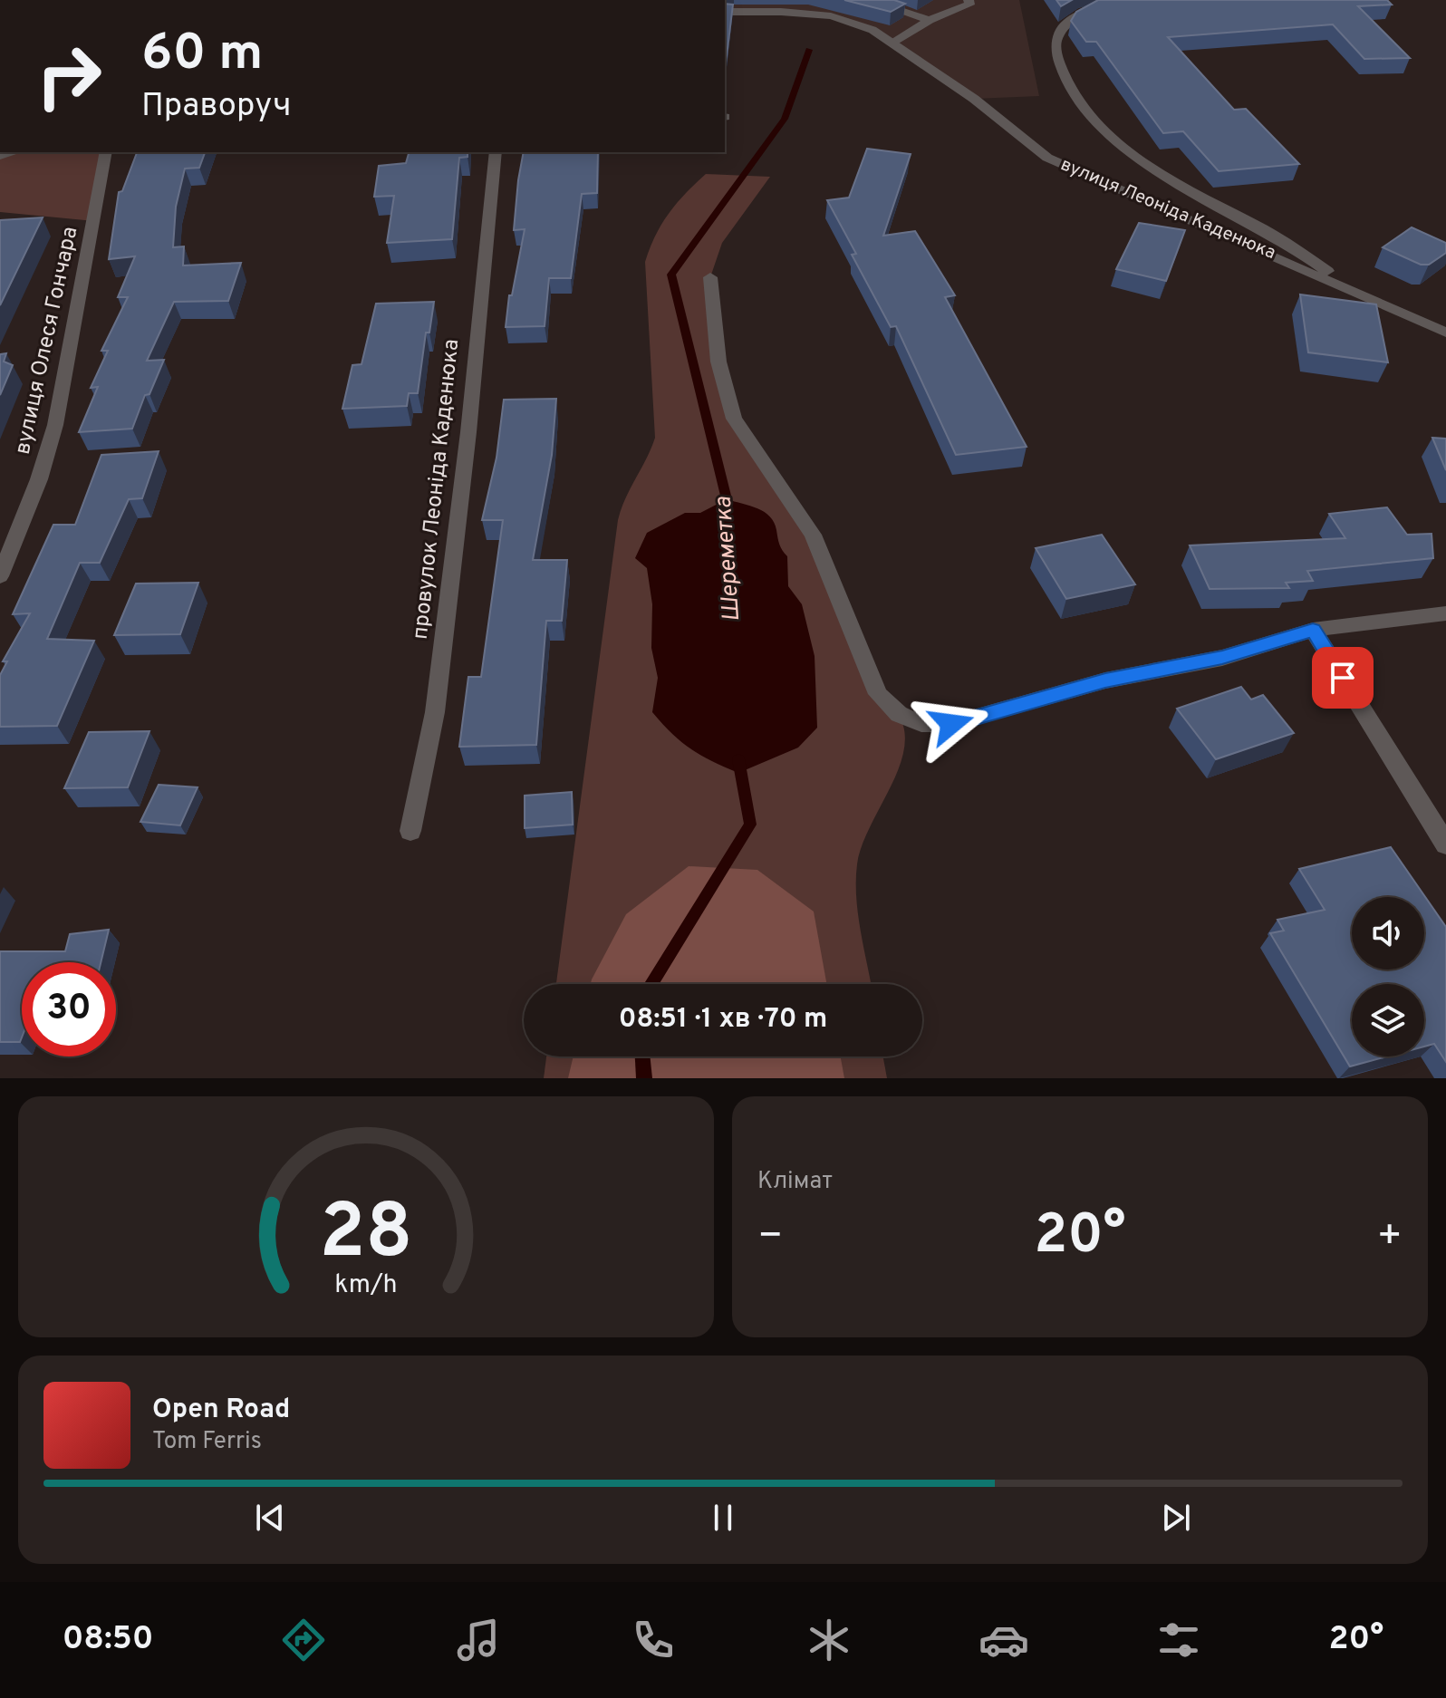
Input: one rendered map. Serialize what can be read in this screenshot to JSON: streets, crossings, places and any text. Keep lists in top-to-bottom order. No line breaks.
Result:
{"streets":{"street":["вулиця Леоніда Каденюка","вулиця Олеся Гончара","провулок Леоніда Каденюка"]},"water":["Шереметка"],"page":{"turn":["60 m","Праворуч"],"limit":"30","trip":"08:51 · 1 хв · 70 m","tile":"Клімат","heat":["−","20°","+"],"song":["Open Road","Tom Ferris"],"tabs":["08:50","20°"],"gauge":["28","km/h"]}}
